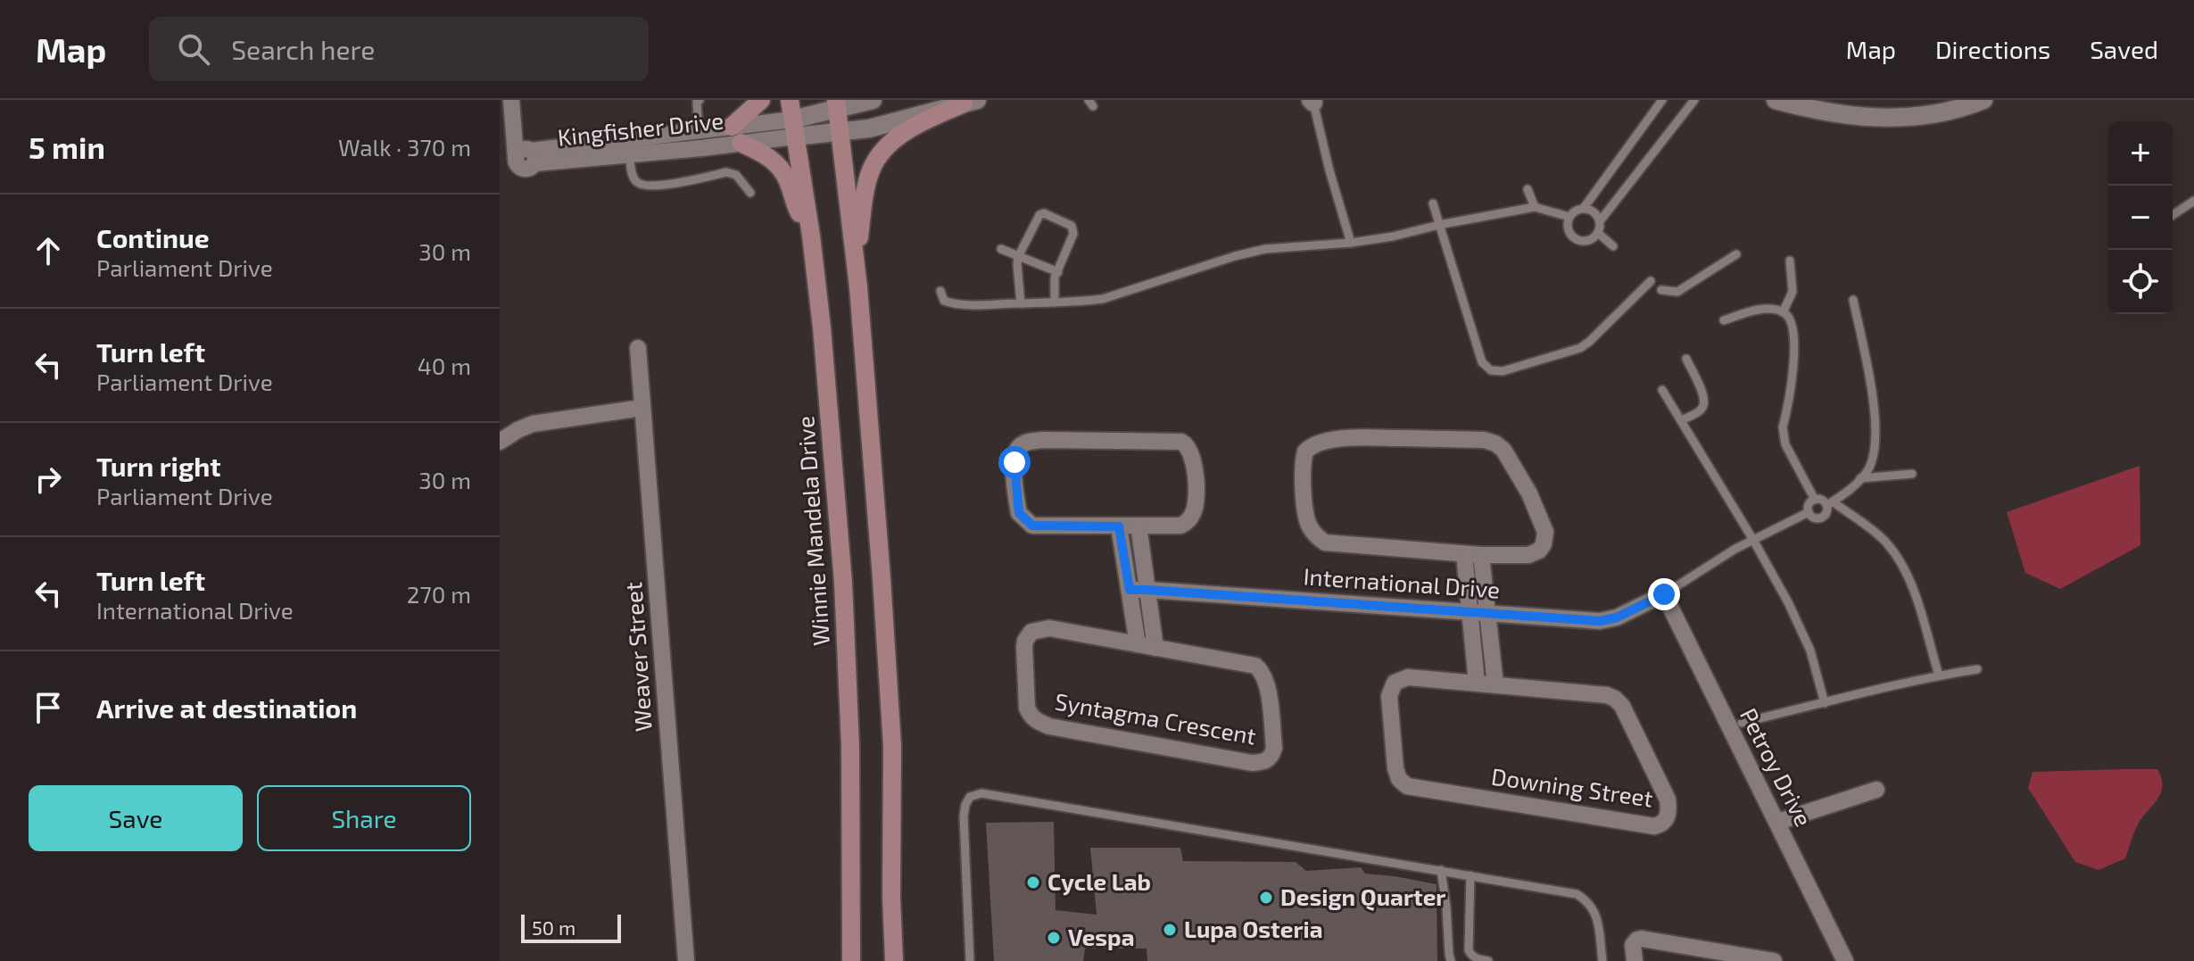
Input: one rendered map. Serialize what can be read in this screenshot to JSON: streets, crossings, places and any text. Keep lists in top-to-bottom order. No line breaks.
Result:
{"streets":{"main road":["Winnie Mandela Drive"],"street":["Kingfisher Drive","International Drive","Weaver Street","Syntagma Crescent","Petroy Drive","Downing Street"]},"crossings":[["Kingfisher Drive","Winnie Mandela Drive"],["International Drive","Petroy Drive"]],"places":["Cycle Lab","Design Quarter","Lupa Osteria","Vespa"],"scale_bar":"50 m","page":{"header":"Map","search":"Search here","nav":["Map","Directions","Saved"],"heading":["5 min","Walk · 370 m"],"map_buttons":["+","−"],"list":[["Continue","Parliament Drive","30 m"],["Turn left","Parliament Drive","40 m"],["Turn right","Parliament Drive","30 m"],["Turn left","International Drive","270 m"],"Arrive at destination"],"buttons":["Save","Share"],"scale":"50 m"}}
